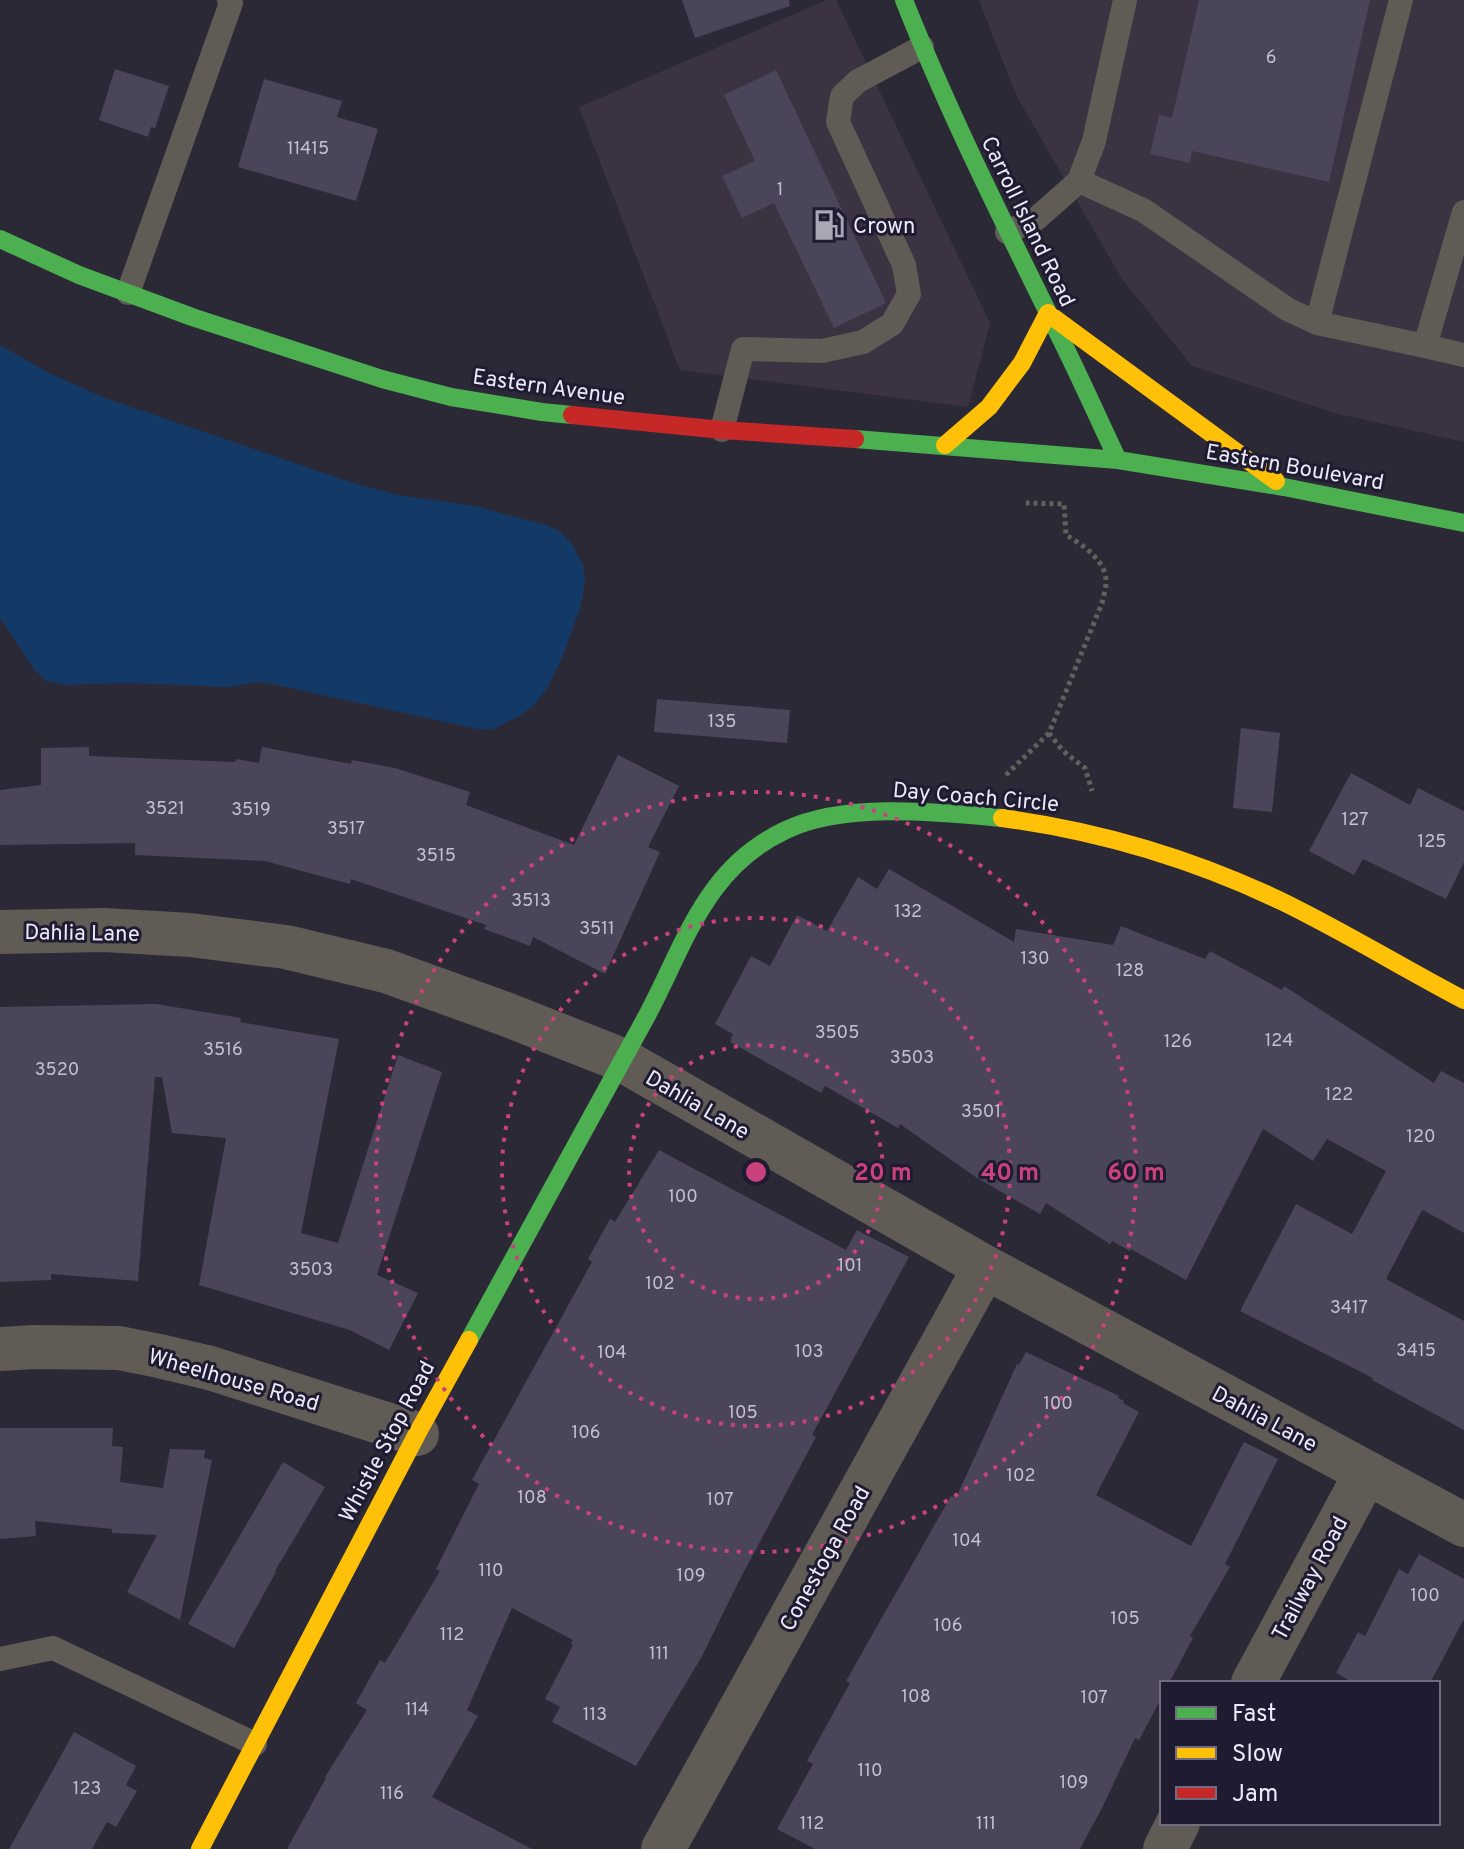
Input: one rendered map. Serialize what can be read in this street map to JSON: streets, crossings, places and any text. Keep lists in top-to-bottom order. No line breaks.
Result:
{"streets":{"street":["Carroll Island Road","Eastern Avenue","Eastern Boulevard","Day Coach Circle","Dahlia Lane","Wheelhouse Road","Whistle Stop Road","Conestoga Road","Trailway Road"]},"crossings":[["Carroll Island Road","Eastern Avenue"],["Carroll Island Road","Eastern Boulevard"],["Eastern Avenue","Eastern Boulevard"],["Day Coach Circle","Dahlia Lane"],["Day Coach Circle","Whistle Stop Road"],["Dahlia Lane","Whistle Stop Road"],["Dahlia Lane","Conestoga Road"],["Dahlia Lane","Trailway Road"],["Wheelhouse Road","Whistle Stop Road"]],"places":{"fuel station":["Crown"]},"house_numbers":["6","11415","1","135","3521","3519","127","3517","125","3515","3513","132","3511","130","128","3505","124","126","3516","3503","3520","122","3501","120","100","101","3503","102","3417","3415","103","104","100","105","106","102","108","107","104","110","109","100","105","106","112","111","108","107","114","113","110","109","123","116","112","111"],"legend":["Fast","Slow","Jam"],"rings":["20 m","40 m","60 m"]}
